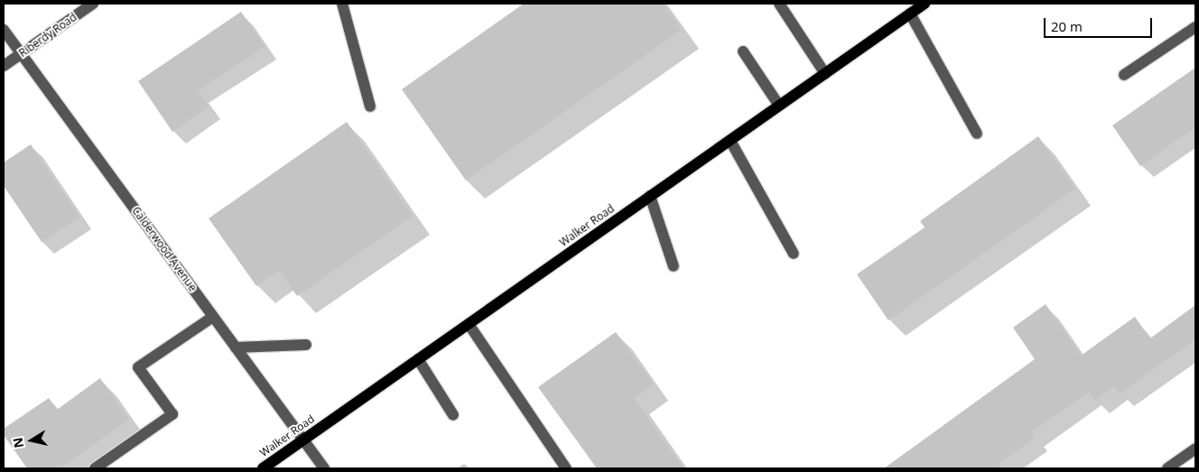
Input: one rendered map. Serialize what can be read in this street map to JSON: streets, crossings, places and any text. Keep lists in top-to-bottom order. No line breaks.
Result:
{"streets":{"main road":["Walker Road"],"street":["Riberdy Road","Calderwood Avenue"]},"crossings":[["Riberdy Road","Calderwood Avenue"],["Walker Road","Calderwood Avenue"]],"scale_bar":"20 m","north":"left"}
